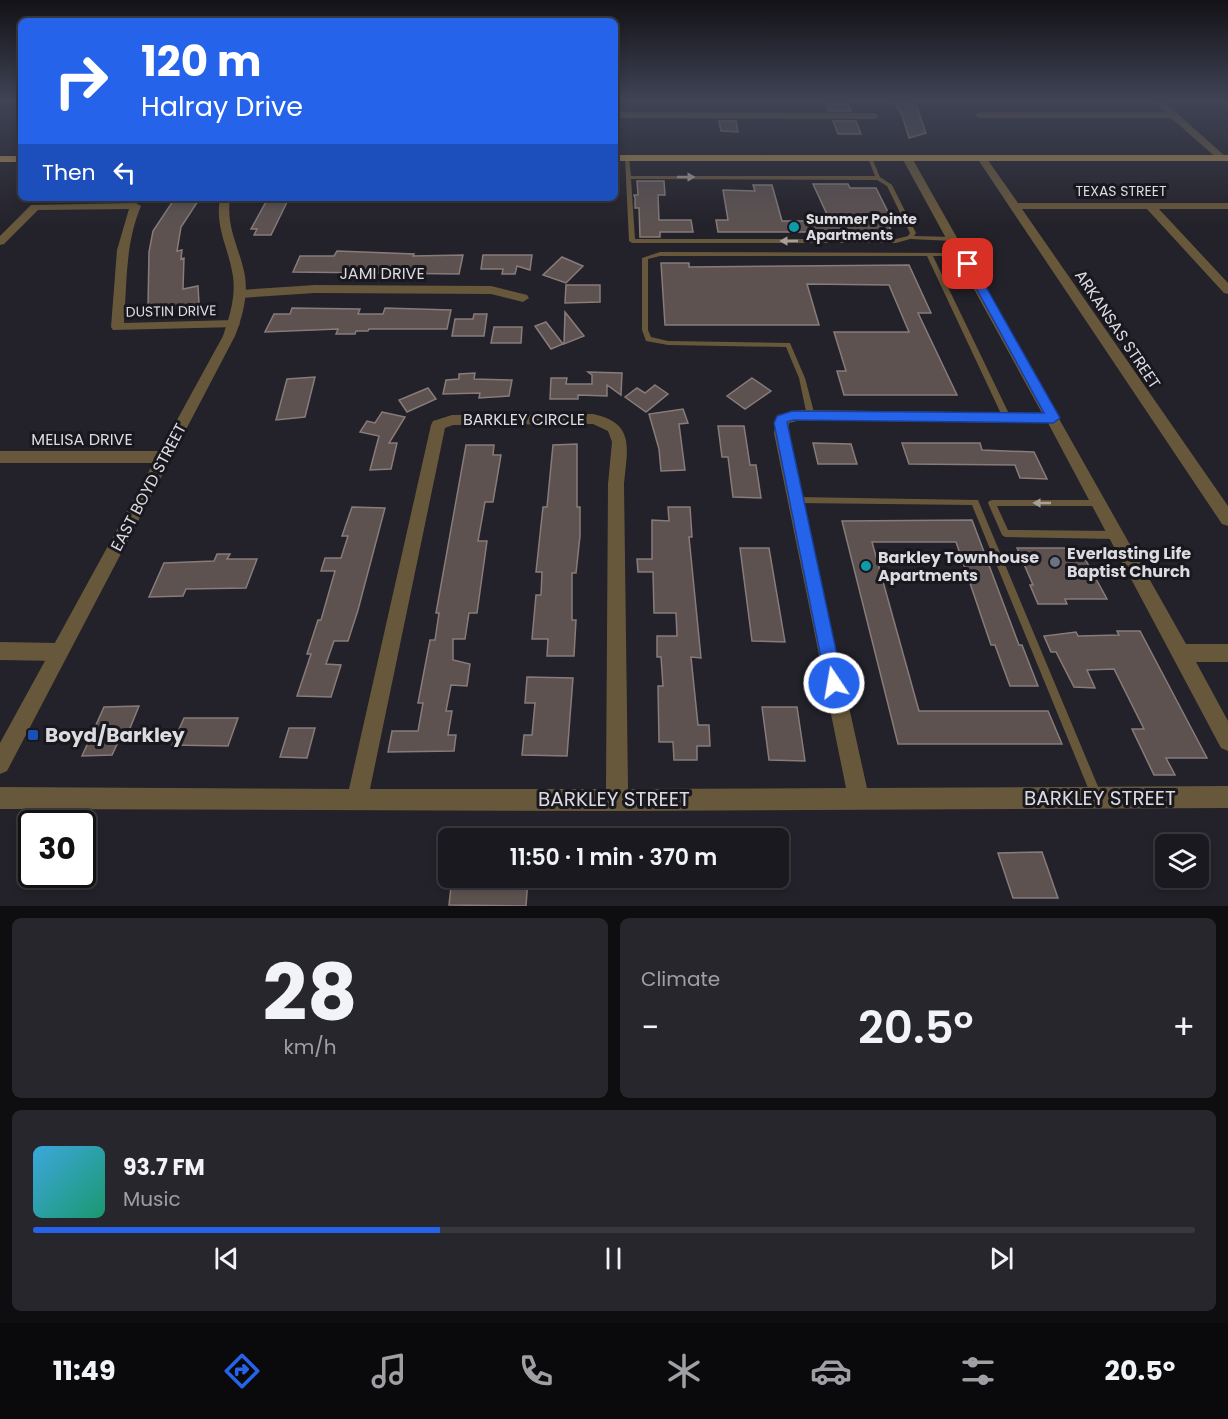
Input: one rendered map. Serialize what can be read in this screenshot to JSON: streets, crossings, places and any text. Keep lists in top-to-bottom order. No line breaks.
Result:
{"streets":{"street":["TEXAS STREET","JAMI DRIVE","DUSTIN DRIVE","ARKANSAS STREET","BARKLEY CIRCLE","MELISA DRIVE","EAST BOYD STREET","BARKLEY STREET"]},"crossings":[["TEXAS STREET","ARKANSAS STREET"],["JAMI DRIVE","EAST BOYD STREET"],["DUSTIN DRIVE","EAST BOYD STREET"],["BARKLEY CIRCLE","BARKLEY STREET"],["MELISA DRIVE","EAST BOYD STREET"]],"places":{"other":["Summer Pointe Apartments","Everlasting Life Baptist Church","Barkley Townhouse Apartments"],"transit":["Boyd/Barkley"]},"page":{"turn":["120 m","Halray Drive"],"then":"Then","limit":"30","trip":"11:50 · 1 min · 370 m","tile":[["28","km/h"],"Climate"],"heat":["−","20.5°","+"],"song":["93.7 FM","Music"],"tabs":["11:49","20.5°"]}}
